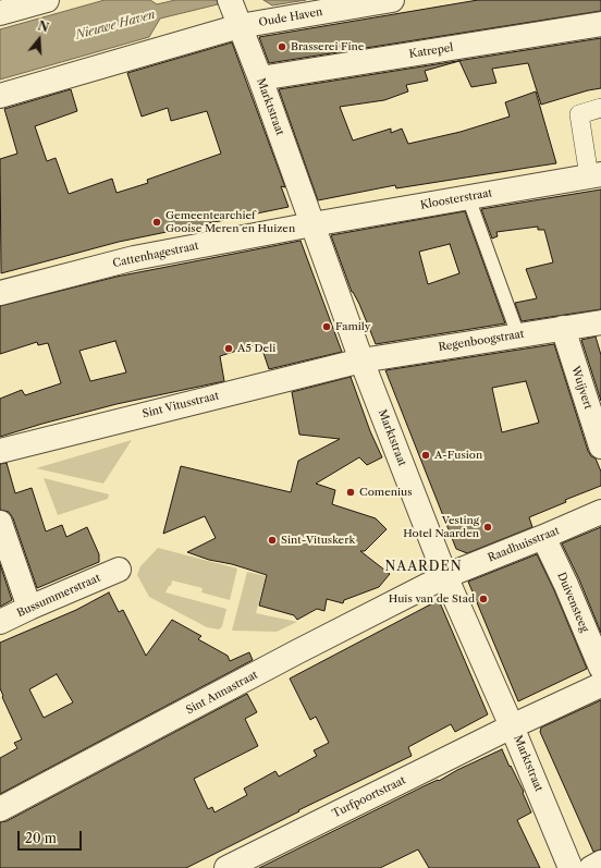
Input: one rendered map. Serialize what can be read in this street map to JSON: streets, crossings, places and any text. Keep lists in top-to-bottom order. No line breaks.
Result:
{"streets":{"street":["Oude Haven","Katrepel","Marktstraat","Kloosterstraat","Cattenhagestraat","Regenboogstraat","Wuijvert","Sint Vitusstraat","Raadhuisstraat","Bussummerstraat","Duivensteeg","Sint Annastraat","Turfpoortstraat"]},"crossings":[["Oude Haven","Marktstraat"],["Katrepel","Marktstraat"],["Marktstraat","Kloosterstraat"],["Marktstraat","Cattenhagestraat"],["Marktstraat","Regenboogstraat"],["Marktstraat","Sint Vitusstraat"],["Marktstraat","Raadhuisstraat"],["Marktstraat","Sint Annastraat"],["Marktstraat","Turfpoortstraat"],["Kloosterstraat","Cattenhagestraat"],["Regenboogstraat","Wuijvert"],["Regenboogstraat","Sint Vitusstraat"],["Raadhuisstraat","Duivensteeg"],["Raadhuisstraat","Sint Annastraat"]],"districts":["NAARDEN"],"water":["Nieuwe Haven"],"places":["Brasserei Fine","Gemeentearchief Gooise Meren en Huizen","Family","A5 Deli","A-Fusion","Comenius","Vesting Hotel Naarden","Sint-Vituskerk","Huis van de Stad"],"scale_bar":"20 m","north":"top"}
